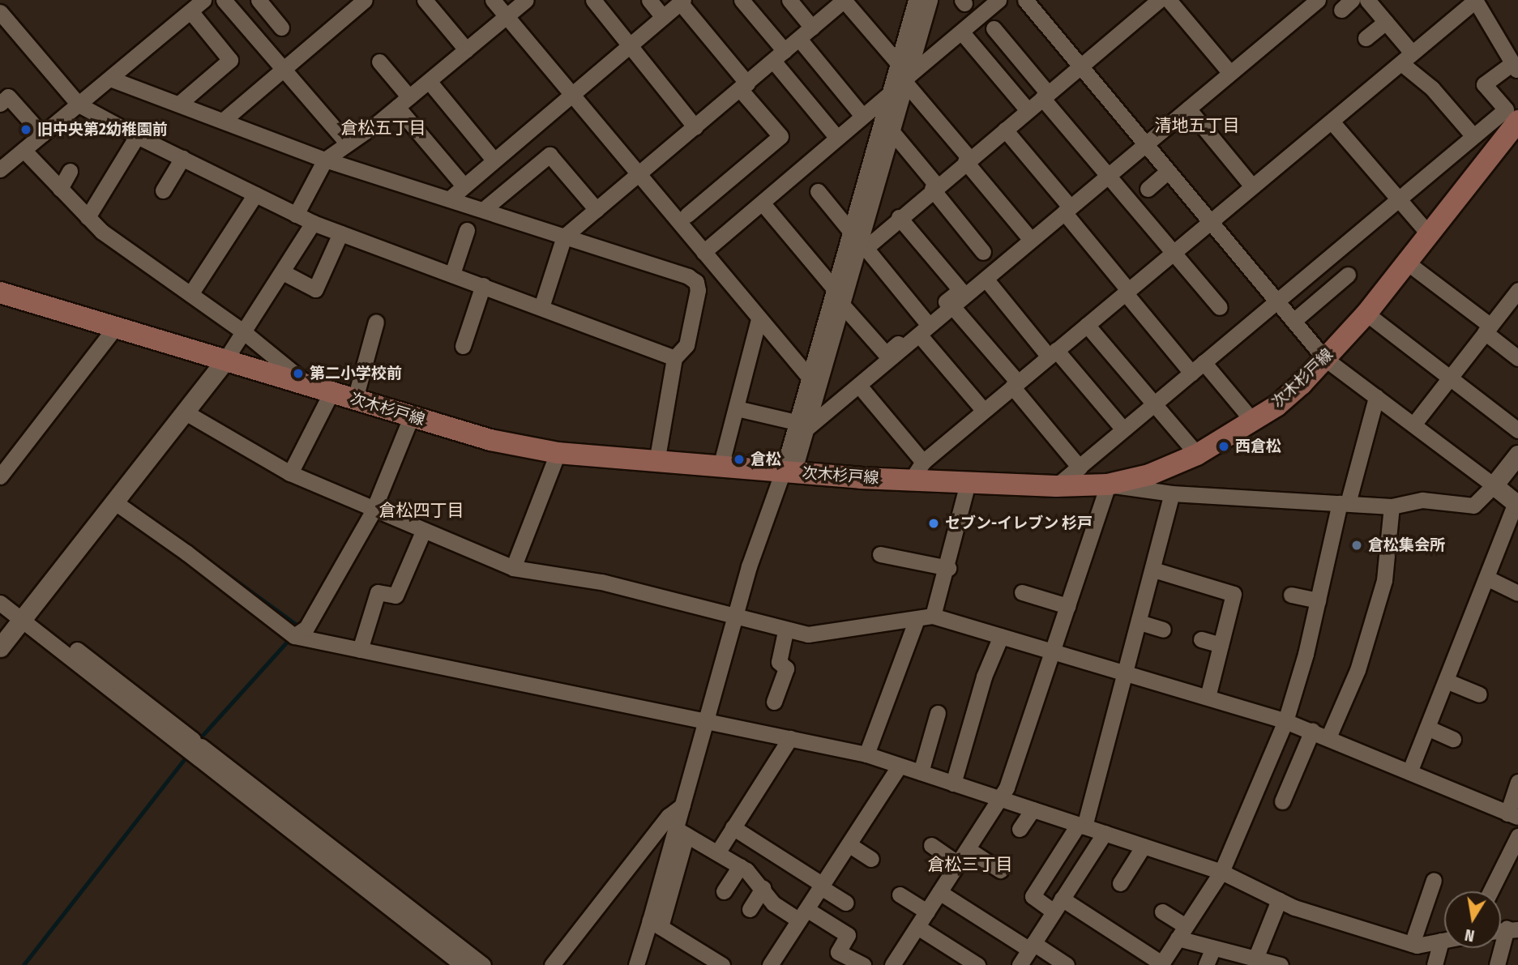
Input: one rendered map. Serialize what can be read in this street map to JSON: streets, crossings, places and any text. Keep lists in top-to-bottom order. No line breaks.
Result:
{"streets":{"main road":["次木杉戸線"]},"districts":["清地五丁目","倉松五丁目","倉松四丁目","倉松三丁目"],"places":["旧中央第2幼稚園前","第二小学校前","西倉松","倉松","セブン-イレブン 杉戸","倉松集会所"],"north":"bottom"}
